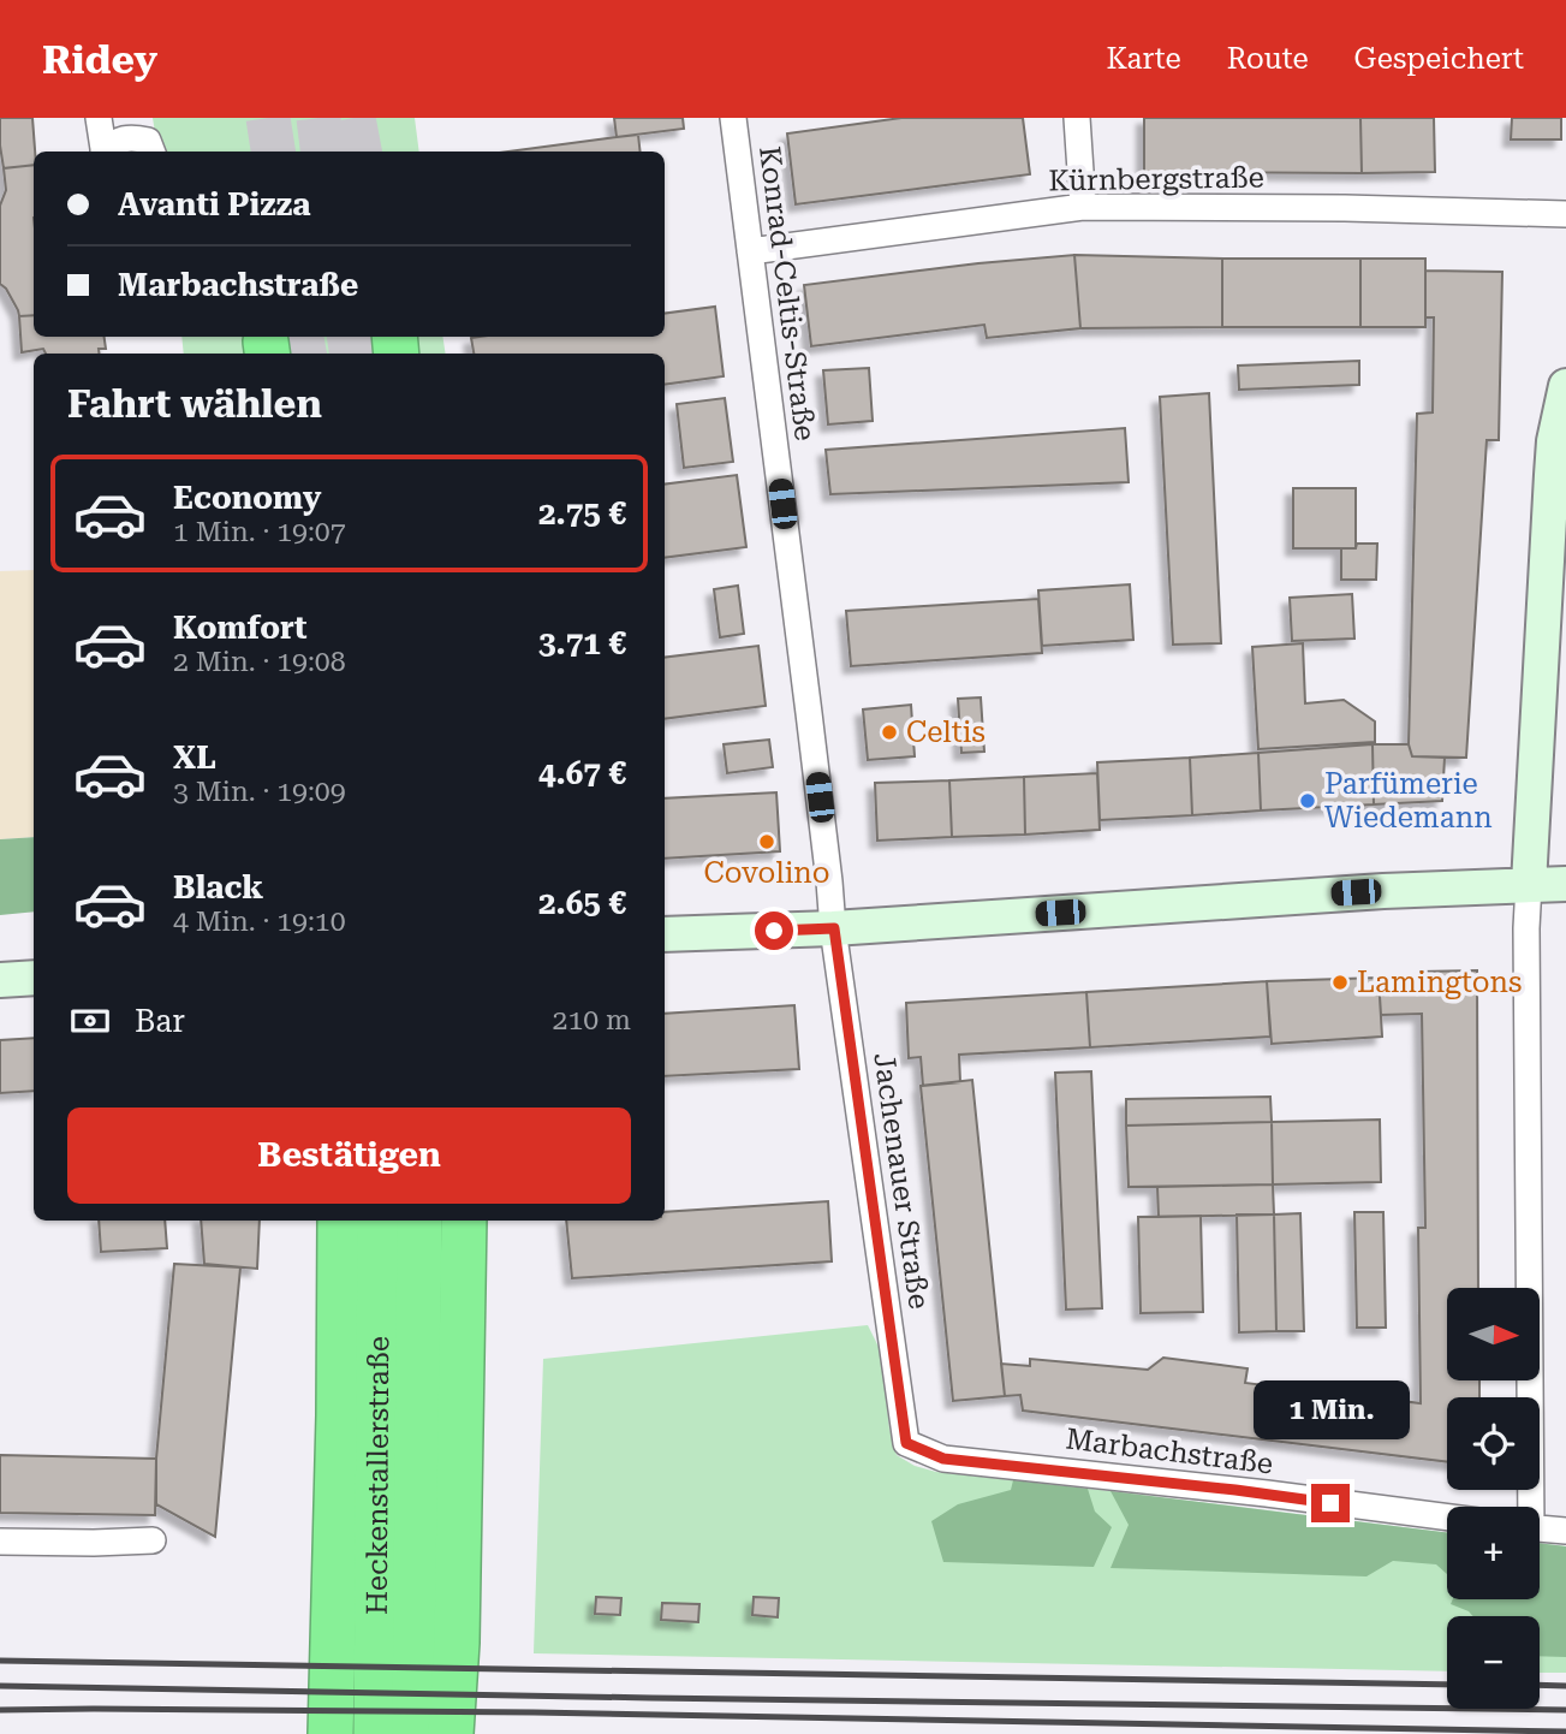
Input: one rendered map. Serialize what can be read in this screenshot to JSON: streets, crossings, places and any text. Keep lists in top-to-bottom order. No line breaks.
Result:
{"streets":{"highway":["Heckenstallerstraße"],"street":["Kürnbergstraße","Konrad-Celtis-Straße","Jachenauer Straße","Marbachstraße"]},"crossings":[["Kürnbergstraße","Konrad-Celtis-Straße"],["Konrad-Celtis-Straße","Jachenauer Straße"],["Jachenauer Straße","Marbachstraße"]],"places":["Celtis","Parfümerie Wiedemann","Covolino","Lamingtons"],"north":"right","page":{"header":"Ridey","nav":["Karte","Route","Gespeichert"],"banner":["Avanti Pizza","Marbachstraße"],"heading":"Fahrt wählen","list":[{"name":"Economy","note":"1 Min. · 19:07","value":"2.75 €"},{"name":"Komfort","note":"2 Min. · 19:08","value":"3.71 €"},{"name":"XL","note":"3 Min. · 19:09","value":"4.67 €"},{"name":"Black","note":"4 Min. · 19:10","value":"2.65 €"}],"pay":["Bar","210 m"],"buttons":"Bestätigen","map_buttons":["+","−"],"bubble":"1 Min."}}
